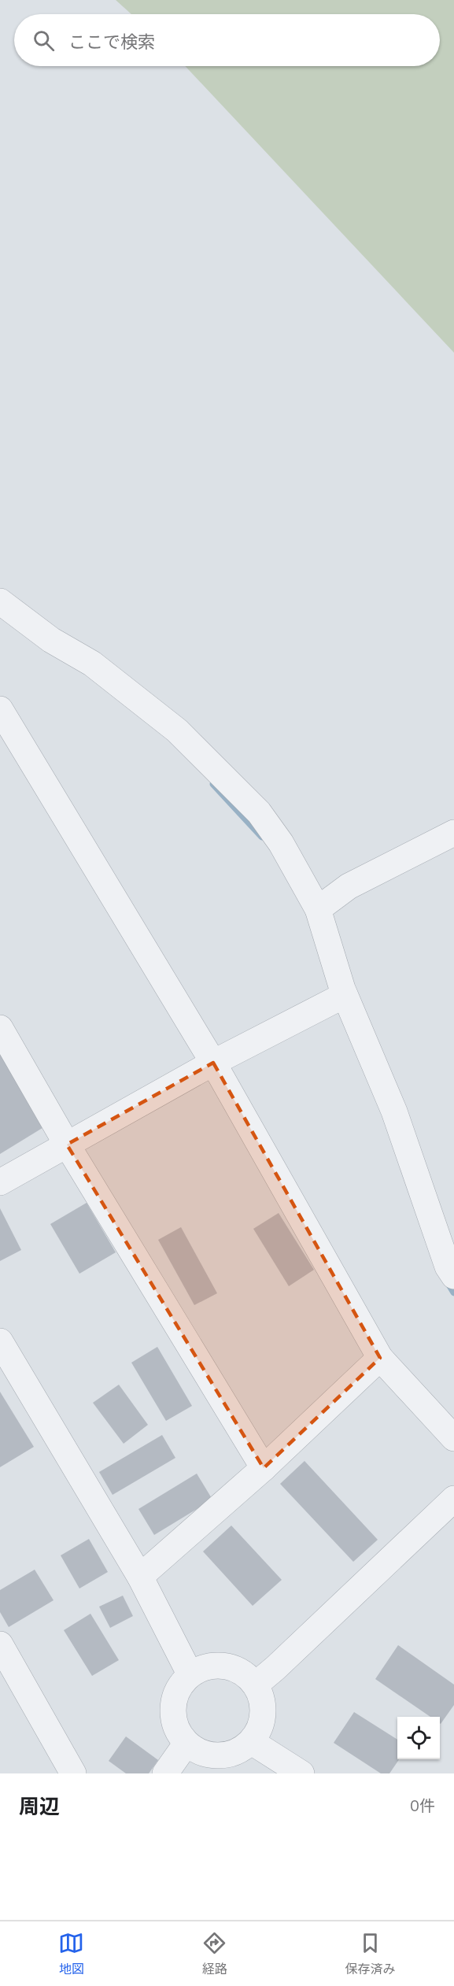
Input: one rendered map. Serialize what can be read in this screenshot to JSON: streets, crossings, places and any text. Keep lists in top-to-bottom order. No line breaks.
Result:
{"page":{"search":"ここで検索","heading":["周辺","0件"],"nav":["地図","経路","保存済み"]}}
